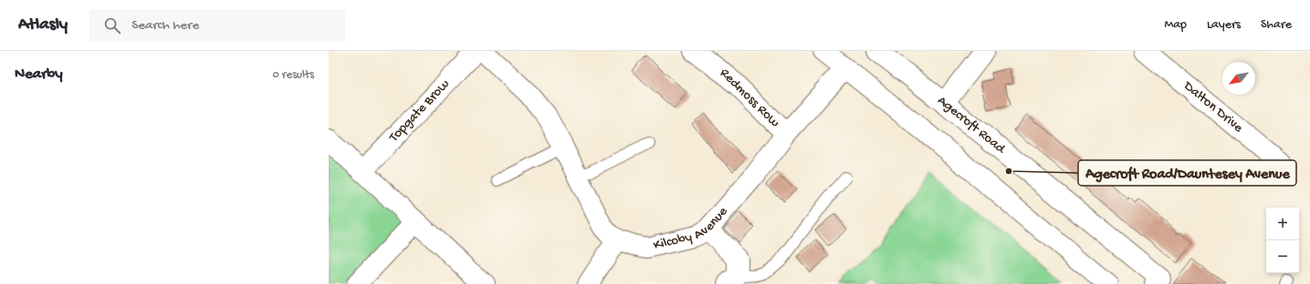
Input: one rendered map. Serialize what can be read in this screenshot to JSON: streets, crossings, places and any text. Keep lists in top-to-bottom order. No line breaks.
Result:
{"streets":{"street":["Redmoss Row","Dalton Drive","Topgate Brow","Agecroft Road","Kilcoby Avenue"]},"crossings":[["Redmoss Row","Kilcoby Avenue"]],"places":["Agecroft Road/Dauntesey Avenue"],"north":"bottom left","page":{"header":"Atlasly","search":"Search here","nav":["Map","Layers","Share"],"heading":["Nearby","0 results"],"map_buttons":["+","−"]}}
